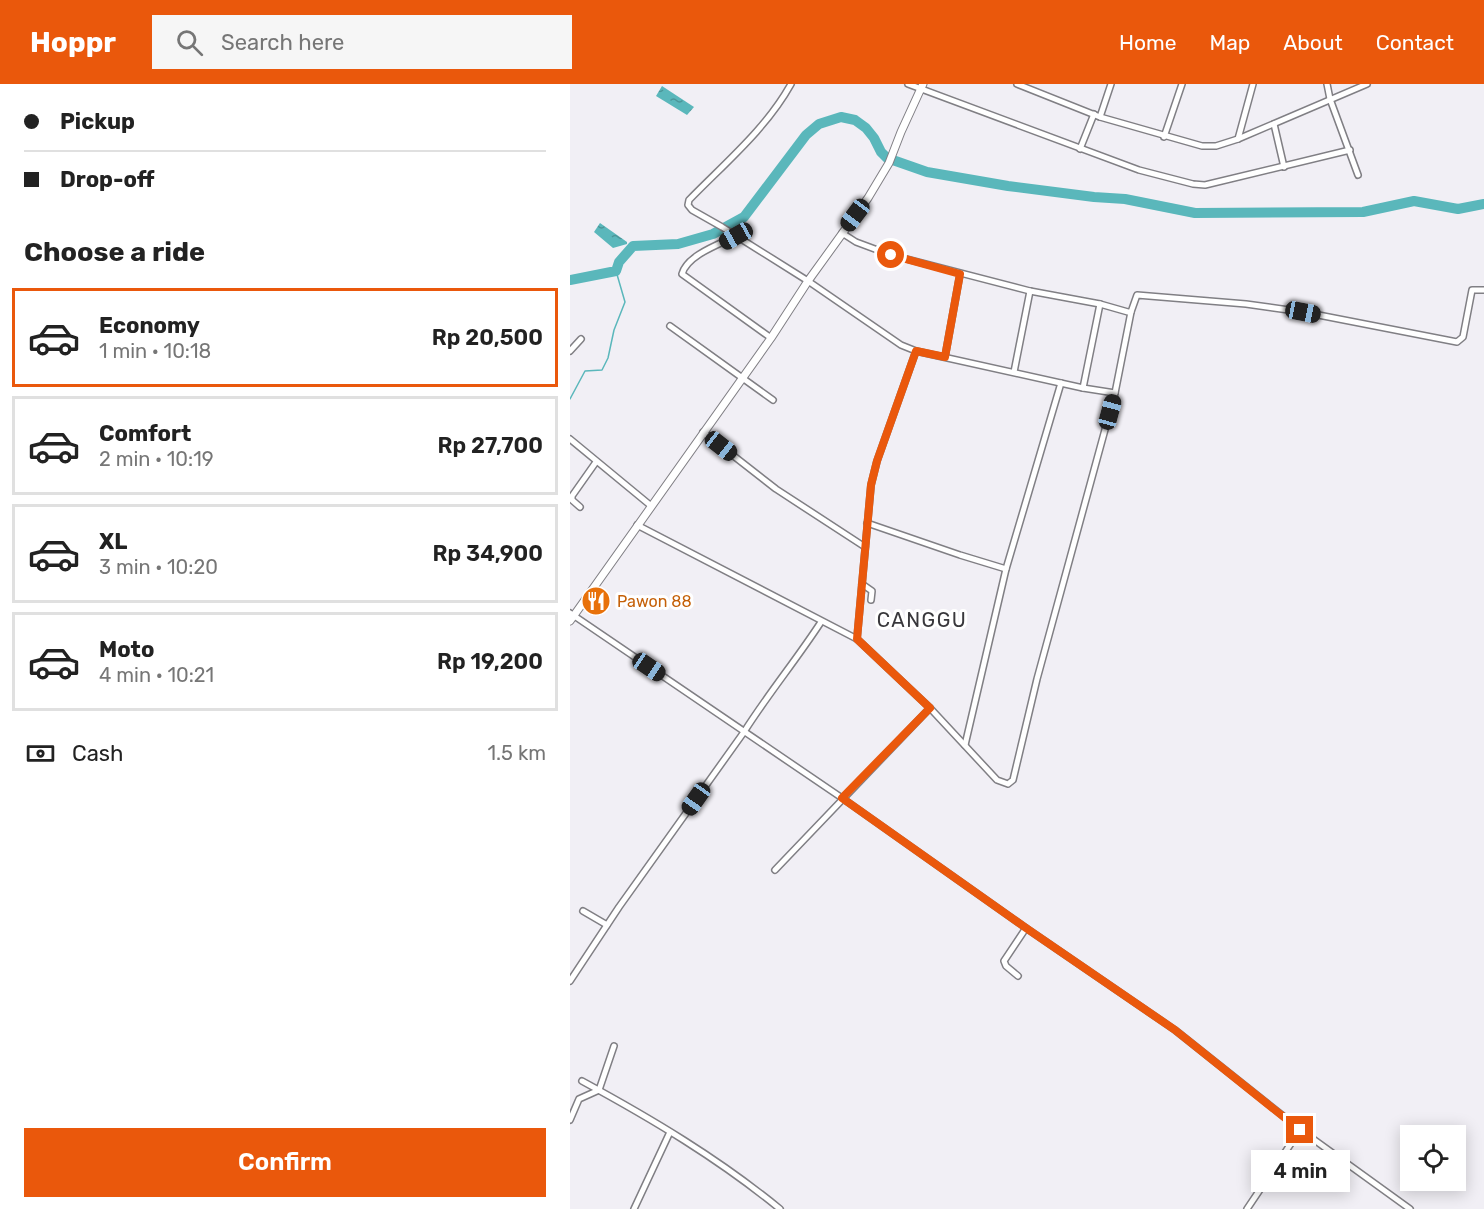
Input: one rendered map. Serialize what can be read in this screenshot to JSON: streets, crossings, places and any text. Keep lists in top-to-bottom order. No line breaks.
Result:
{"districts":["CANGGU"],"places":{"restaurant":["Pawon 88"]},"page":{"header":"Hoppr","search":"Search here","nav":["Home","Map","About","Contact"],"banner":["Pickup","Drop-off"],"heading":"Choose a ride","list":[{"name":"Economy","note":"1 min · 10:18","value":"Rp 20,500"},{"name":"Comfort","note":"2 min · 10:19","value":"Rp 27,700"},{"name":"XL","note":"3 min · 10:20","value":"Rp 34,900"},{"name":"Moto","note":"4 min · 10:21","value":"Rp 19,200"}],"pay":["Cash","1.5 km"],"buttons":"Confirm","bubble":"4 min"}}
